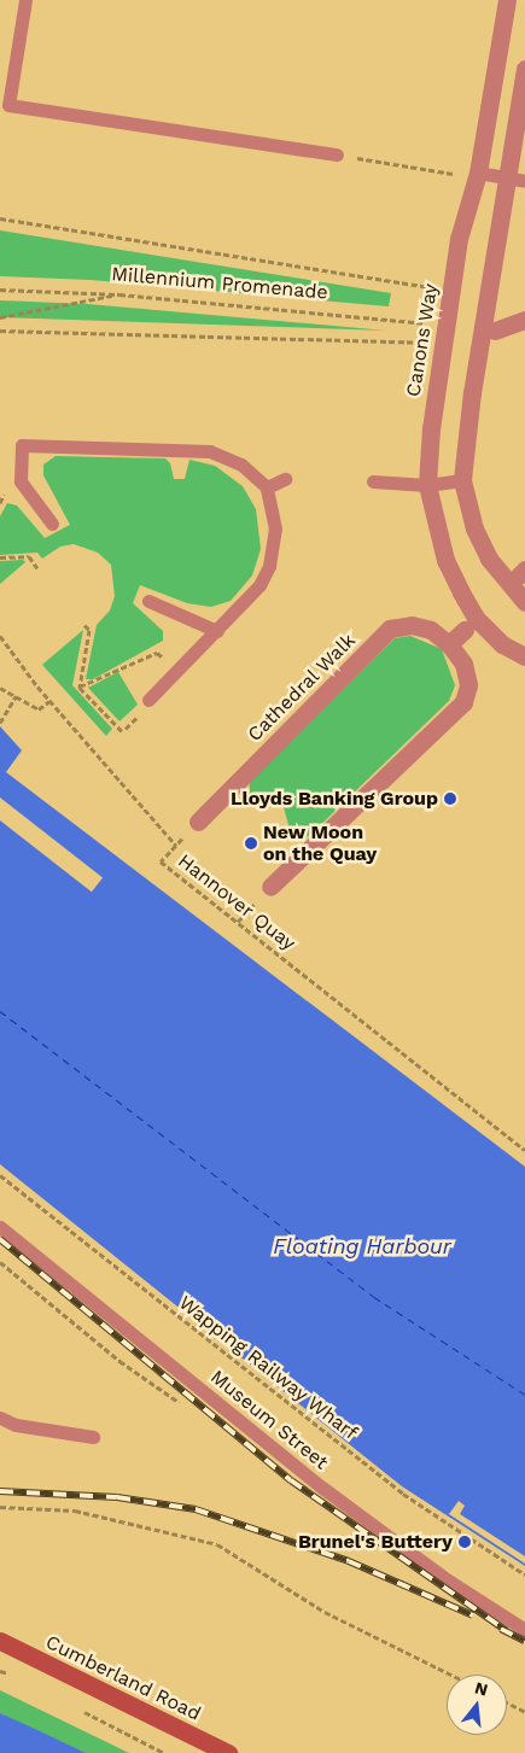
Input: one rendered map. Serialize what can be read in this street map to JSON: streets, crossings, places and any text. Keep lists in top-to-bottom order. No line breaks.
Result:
{"streets":{"street":["Canons Way","Cathedral Walk","Cumberland Road"],"lane":["Museum Street"],"path":["Millennium Promenade","Hannover Quay","Wapping Railway Wharf"]},"water":["Floating Harbour"],"places":["Lloyds Banking Group","New Moon on the Quay","Brunel's Buttery"],"north":"top"}
